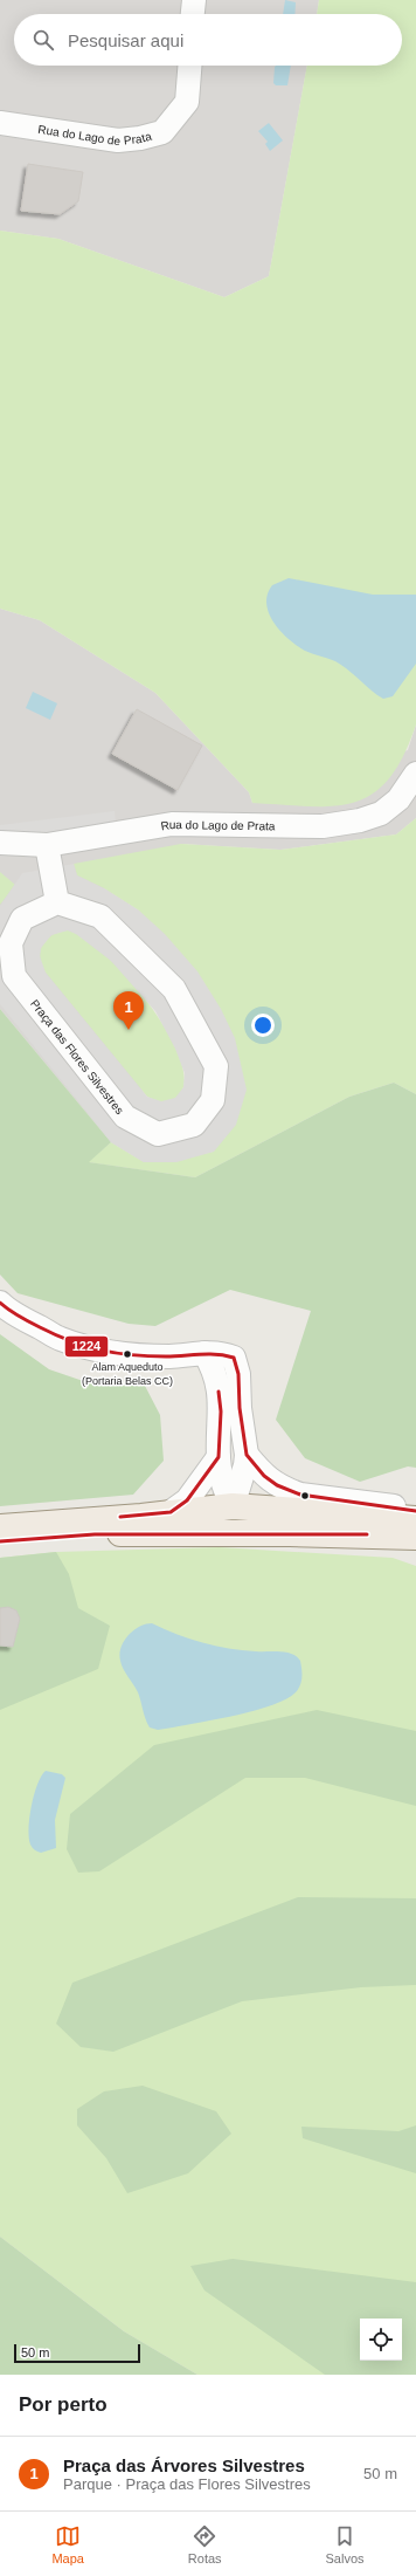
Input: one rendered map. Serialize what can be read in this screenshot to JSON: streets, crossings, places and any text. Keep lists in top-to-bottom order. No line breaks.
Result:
{"streets":{"street":["Rua do Lago de Prata","Praça das Flores Silvestres"]},"places":["Alam Aqueduto (Portaria Belas CC)"],"lines":["transit line 1224"],"scale_bar":"50 m","page":{"search":"Pesquisar aqui","pins":"1","scale":"50 m","heading":"Por perto","list":[{"mark":"1","name":"Praça das Árvores Silvestres","note":"Parque · Praça das Flores Silvestres","value":"50 m"}],"nav":["Mapa","Rotas","Salvos"]}}
